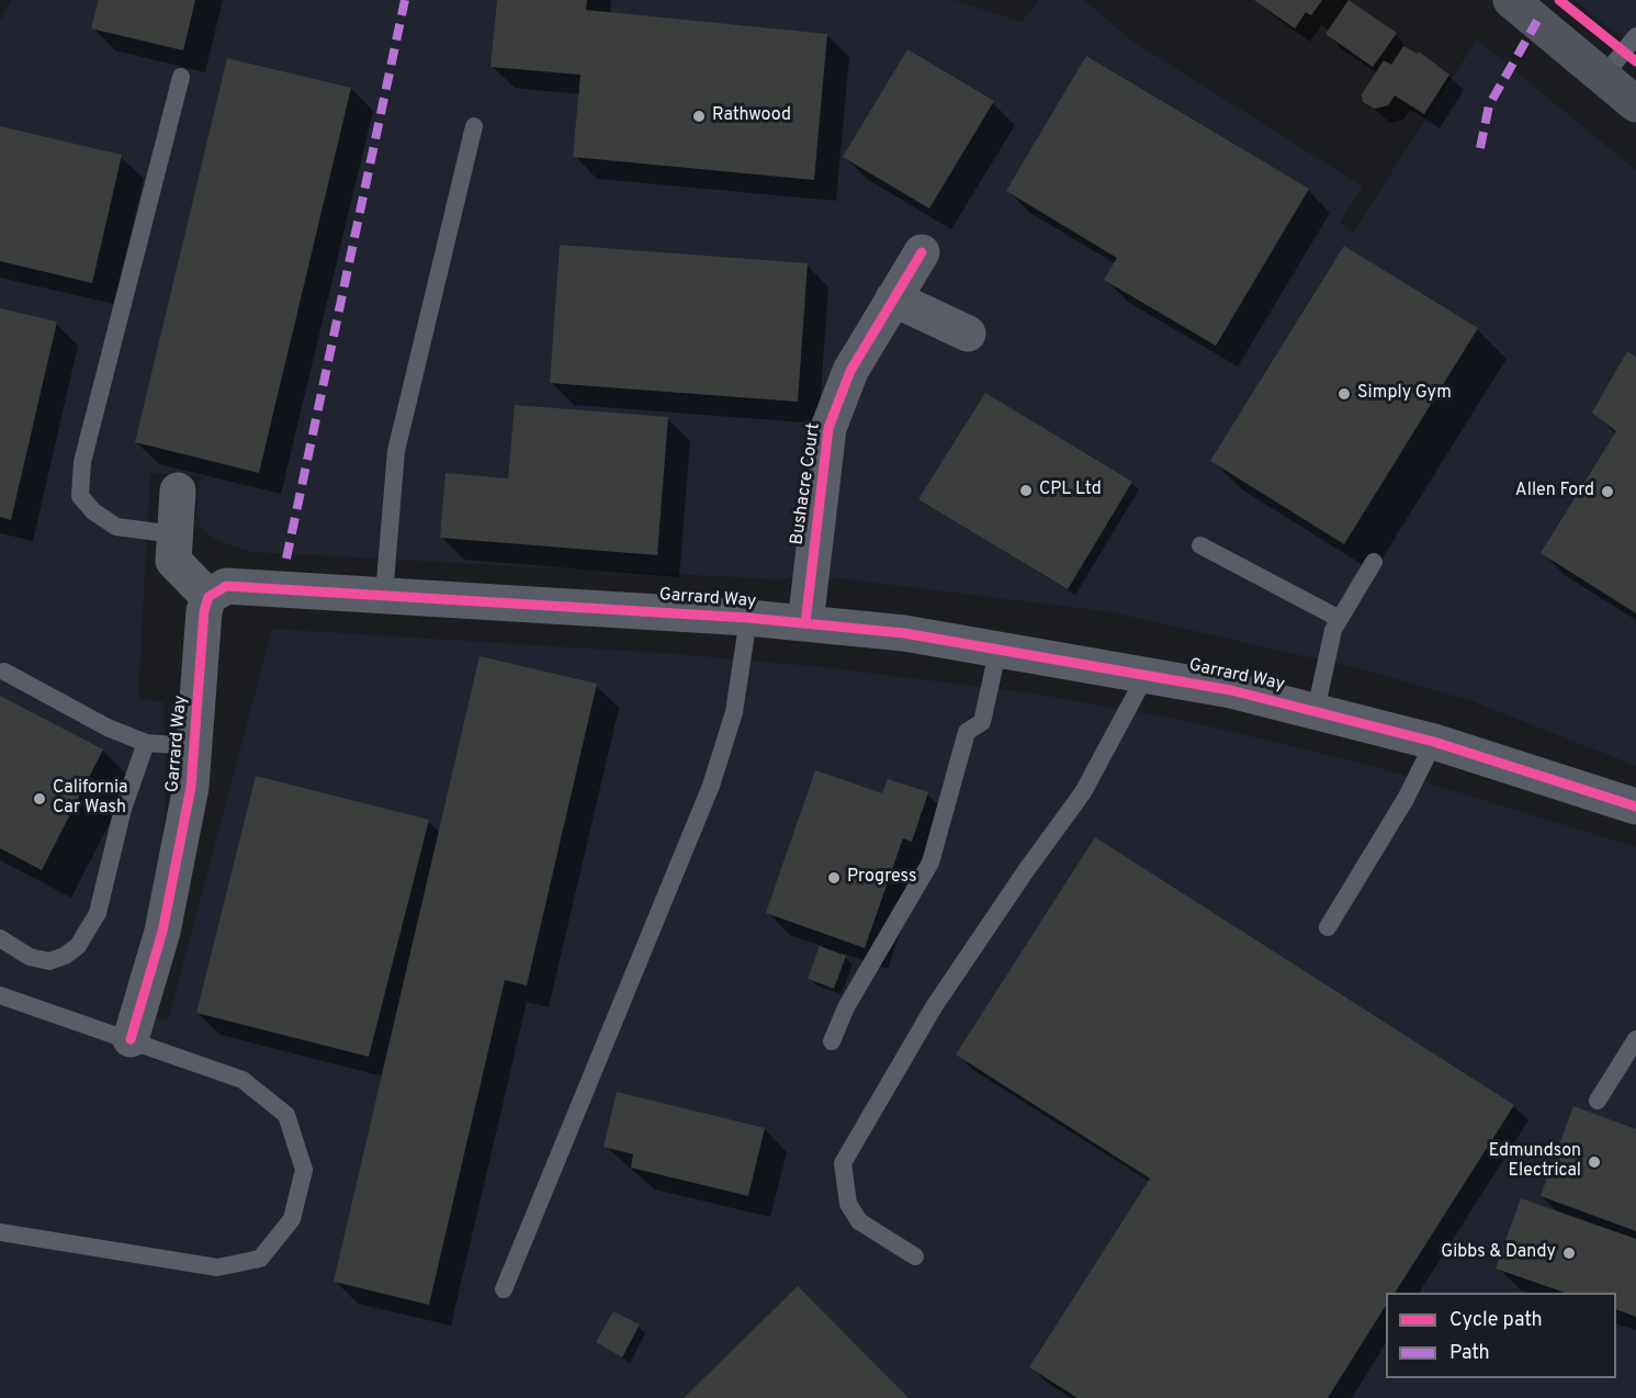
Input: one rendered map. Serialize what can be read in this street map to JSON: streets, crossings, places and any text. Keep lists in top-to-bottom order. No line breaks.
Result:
{"streets":{"street":["Bushacre Court","Garrard Way"]},"crossings":[["Bushacre Court","Garrard Way"]],"places":["Rathwood","Simply Gym","CPL Ltd","Allen Ford","California Car Wash","Progress","Edmundson Electrical","Gibbs & Dandy"],"legend":["Cycle path","Path"]}
